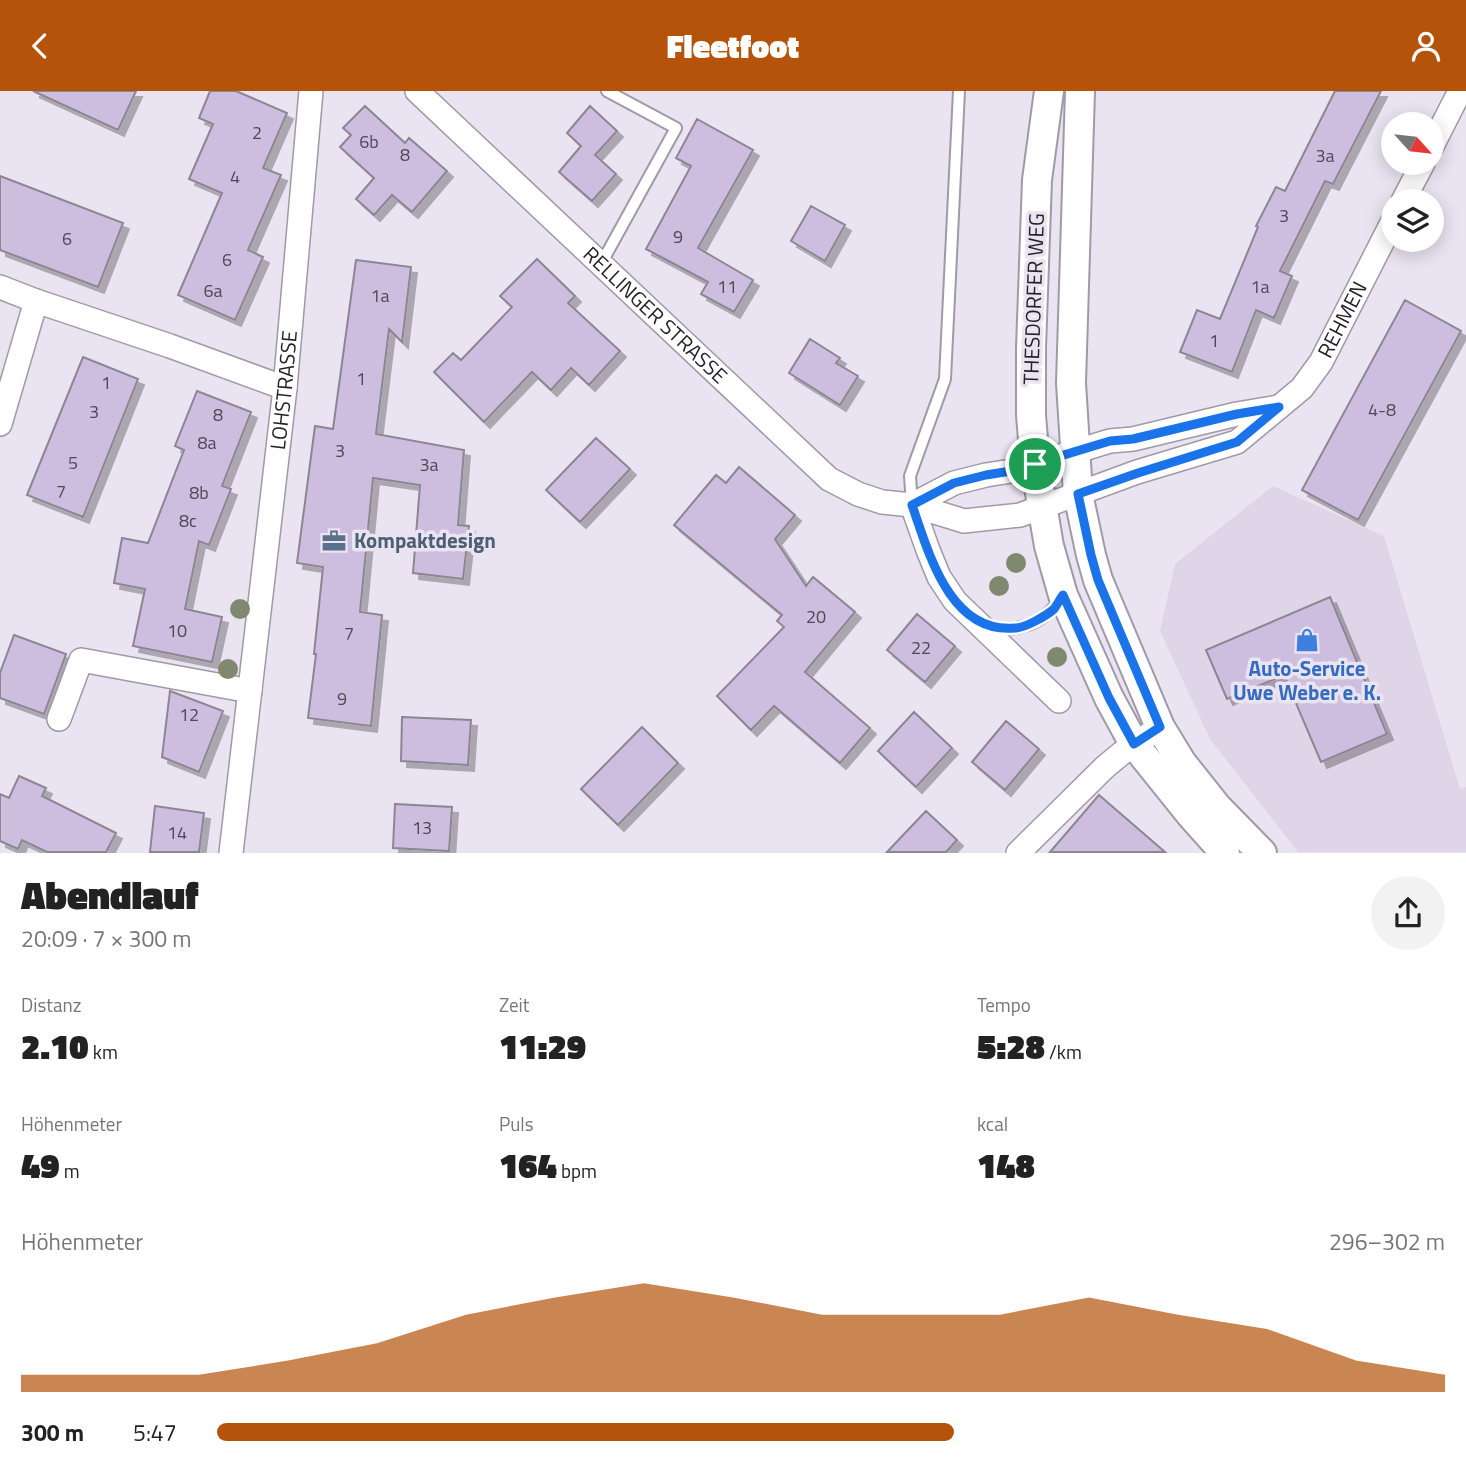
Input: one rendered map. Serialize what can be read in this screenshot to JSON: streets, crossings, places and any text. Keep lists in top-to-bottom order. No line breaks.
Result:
{"streets":{"street":["THESDORFER WEG","RELLINGER STRASSE","REHMEN","LOHSTRASSE"]},"crossings":[["THESDORFER WEG","RELLINGER STRASSE"],["THESDORFER WEG","REHMEN"],["RELLINGER STRASSE","REHMEN"]],"places":{"office":["Kompaktdesign"],"shop":["Auto-Service Uwe Weber e. K."]},"house_numbers":["2","6b","8","3a","4","3","9","6","6","11","1a","6a","1a","1","1","1","4-8","3","8","8a","3","5","3a","7","8b","8c","20","10","7","22","9","12","13","14"],"north":"bottom right","page":{"header":"Fleetfoot","heading":["Abendlauf","20:09 · 7 × 300 m"],"stats":[["Distanz","2.10 km"],["Zeit","11:29"],["Tempo","5:28 /km"],["Höhenmeter","49 m"],["Puls","164 bpm"],["kcal","148"]],"chart":["Höhenmeter","296–302 m"],"list":[{"name":"300 m","note":"5:47"}]}}
